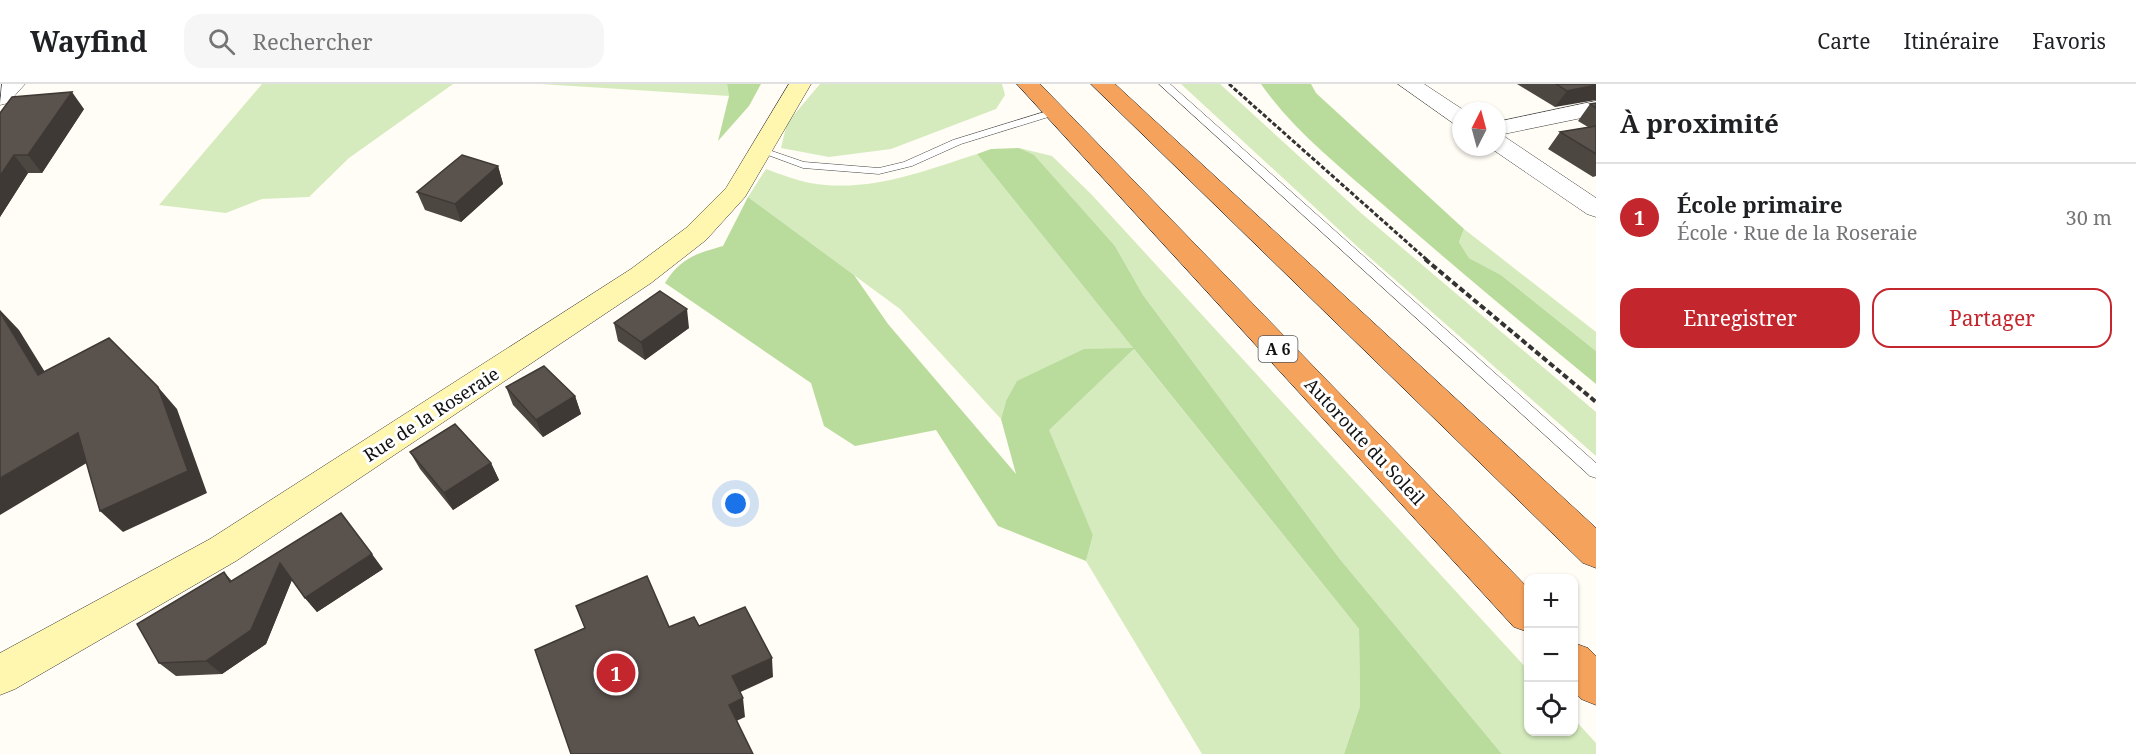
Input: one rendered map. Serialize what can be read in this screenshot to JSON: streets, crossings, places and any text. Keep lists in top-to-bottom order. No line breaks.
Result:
{"streets":{"highway":["A 6","Autoroute du Soleil"],"street":["Rue de la Roseraie"]},"north":"top","page":{"header":"Wayfind","search":"Rechercher","nav":["Carte","Itinéraire","Favoris"],"heading":"À proximité","list":[{"mark":"1","name":"École primaire","note":"École · Rue de la Roseraie","value":"30 m"}],"buttons":["Enregistrer","Partager"],"map_buttons":["+","−"],"pins":"1"}}
